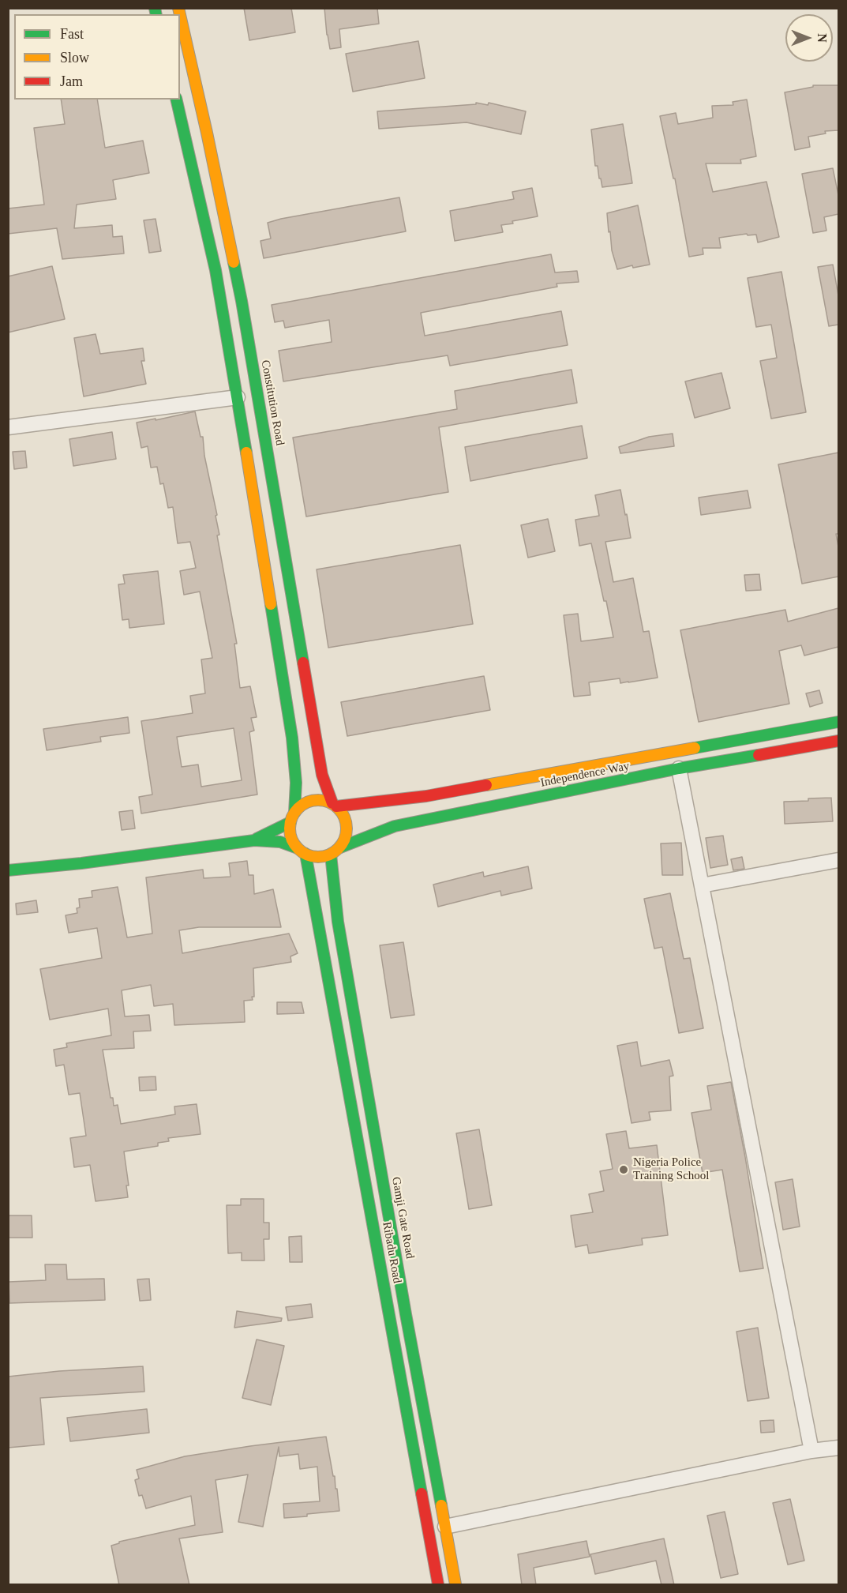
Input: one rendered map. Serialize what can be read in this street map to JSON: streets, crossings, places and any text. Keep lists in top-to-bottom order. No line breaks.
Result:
{"streets":{"main road":["Constitution Road","Independence Way","Gamji Gate Road","Ribadu Road"]},"crossings":[["Constitution Road","Independence Way"],["Constitution Road","Gamji Gate Road"],["Constitution Road","Ribadu Road"],["Independence Way","Gamji Gate Road"],["Independence Way","Ribadu Road"],["Gamji Gate Road","Ribadu Road"]],"places":["Nigeria Police Training School"],"legend":["Fast","Slow","Jam"],"north":"right"}
